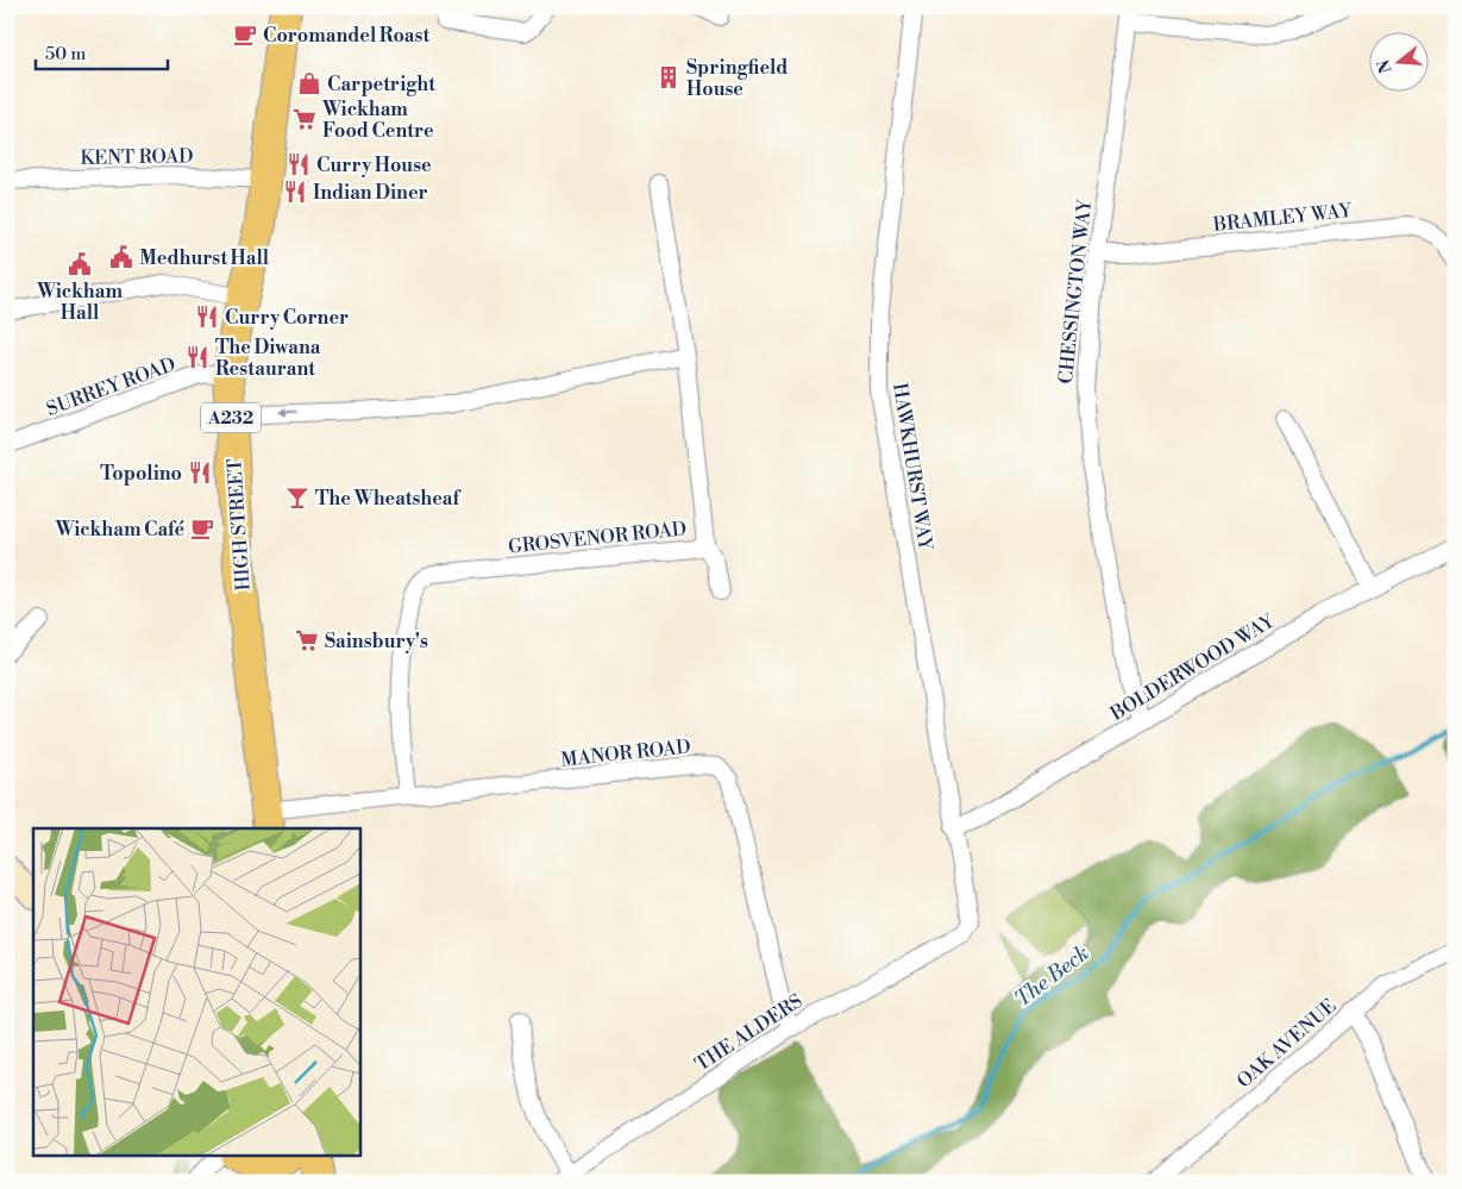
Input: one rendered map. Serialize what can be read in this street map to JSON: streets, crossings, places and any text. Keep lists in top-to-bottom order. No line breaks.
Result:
{"streets":{"highway":["A232","HIGH STREET"],"street":["KENT ROAD","BRAMLEY WAY","CHESSINGTON WAY","SURREY ROAD","HAWKHURST WAY","GROSVENOR ROAD","BOLDERWOOD WAY","MANOR ROAD","THE ALDERS","OAK AVENUE"]},"crossings":[["KENT ROAD","HIGH STREET"],["BRAMLEY WAY","CHESSINGTON WAY"],["CHESSINGTON WAY","BOLDERWOOD WAY"],["SURREY ROAD","HIGH STREET"],["HAWKHURST WAY","BOLDERWOOD WAY"],["HAWKHURST WAY","THE ALDERS"],["HIGH STREET","MANOR ROAD"],["GROSVENOR ROAD","MANOR ROAD"],["MANOR ROAD","THE ALDERS"]],"water":["The Beck"],"places":{"cafe":["Coromandel Roast","Wickham Café"],"building":["Springfield House"],"shop":["Carpetright"],"supermarket":["Wickham Food Centre","Sainsbury's"],"restaurant":["Curry House","Indian Diner","Curry Corner","The Diwana Restaurant","Topolino"],"public building":["Medhurst Hall","Wickham Hall"],"bar":["The Wheatsheaf"]},"scale_bar":"50 m","north":"left"}
